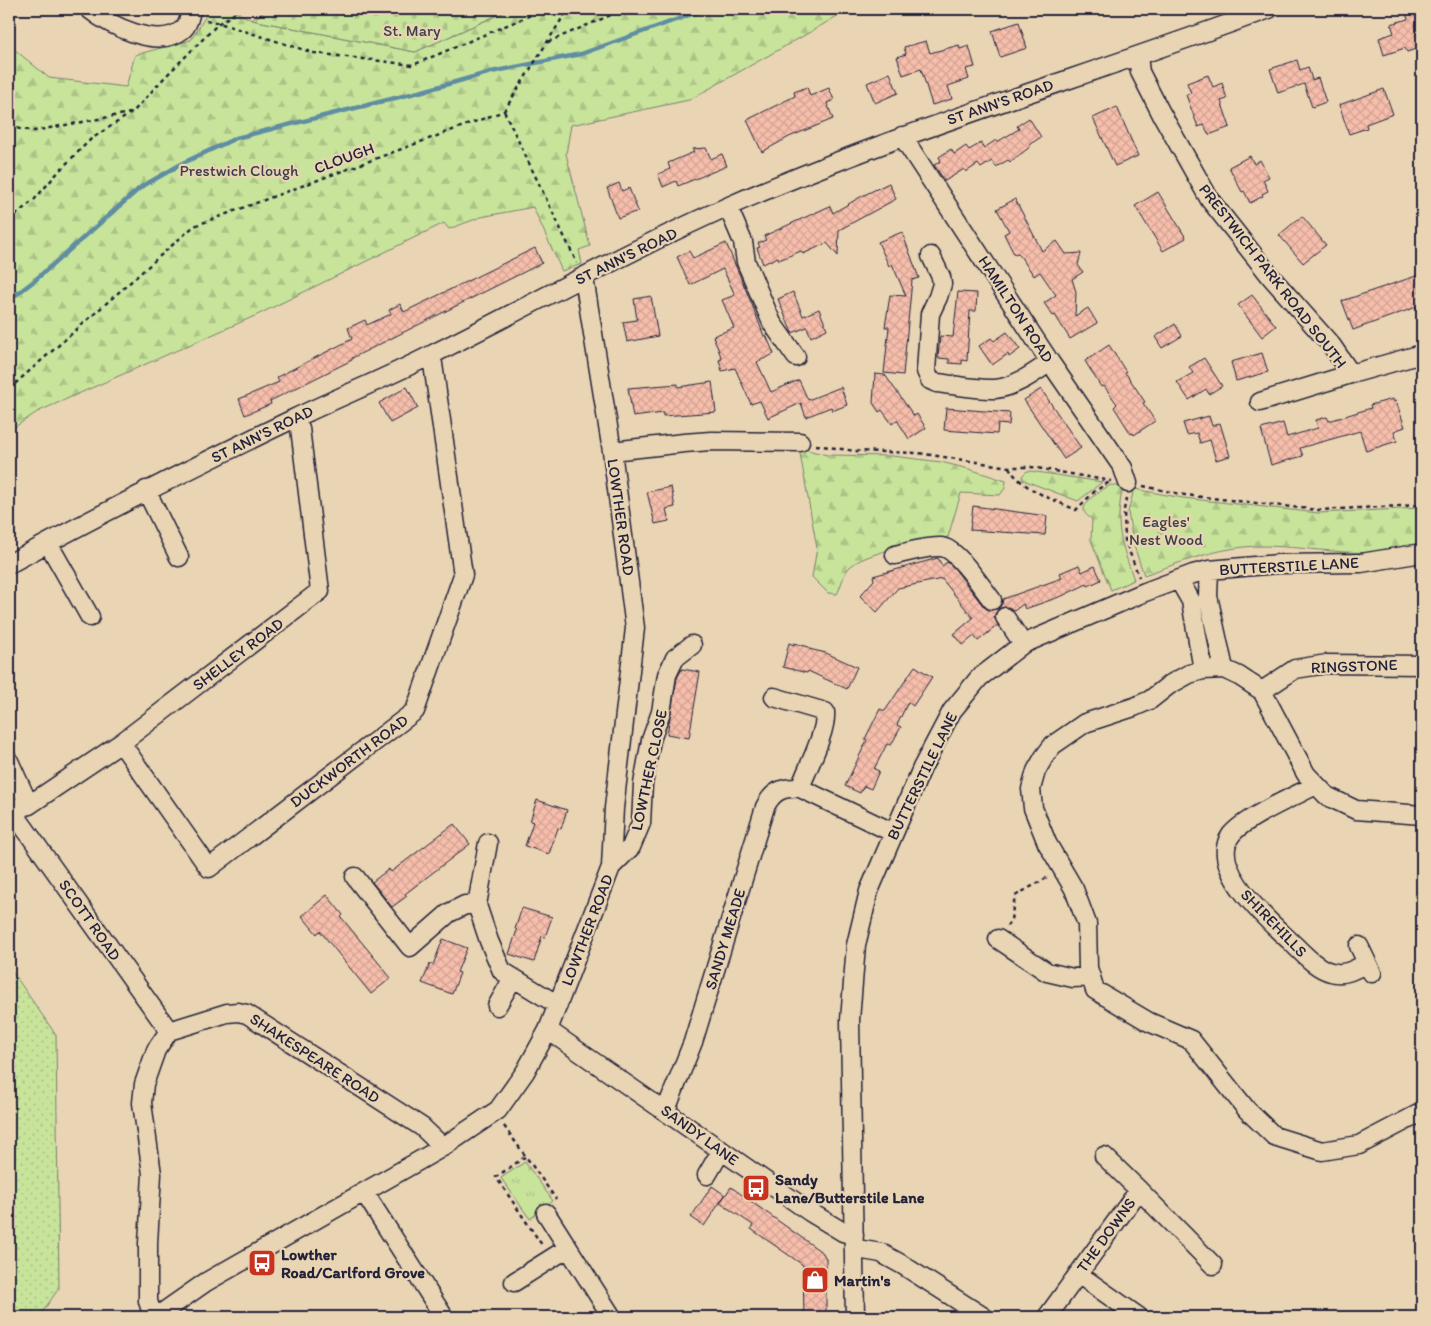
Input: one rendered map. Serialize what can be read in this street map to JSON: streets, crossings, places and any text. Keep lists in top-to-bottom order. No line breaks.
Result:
{"streets":{"street":["ST ANN'S ROAD","PRESTWICH PARK ROAD SOUTH","HAMILTON ROAD","LOWTHER ROAD","BUTTERSTILE LANE","SHELLEY ROAD","RINGSTONE","DUCKWORTH ROAD","LOWTHER CLOSE","SCOTT ROAD","SHIREHILLS","SANDY MEADE","SHAKESPEARE ROAD","SANDY LANE","THE DOWNS"],"path":["CLOUGH"]},"crossings":[["ST ANN'S ROAD","PRESTWICH PARK ROAD SOUTH"],["ST ANN'S ROAD","HAMILTON ROAD"],["ST ANN'S ROAD","LOWTHER ROAD"],["ST ANN'S ROAD","SHELLEY ROAD"],["ST ANN'S ROAD","DUCKWORTH ROAD"],["LOWTHER ROAD","LOWTHER CLOSE"],["LOWTHER ROAD","SHAKESPEARE ROAD"],["LOWTHER ROAD","SANDY LANE"],["BUTTERSTILE LANE","SANDY LANE"],["SHELLEY ROAD","DUCKWORTH ROAD"],["SHELLEY ROAD","SCOTT ROAD"],["SCOTT ROAD","SHAKESPEARE ROAD"],["SANDY MEADE","SANDY LANE"]],"parks":["St. Mary","Prestwich Clough","Eagles' Nest Wood"],"places":{"bus stop":["Sandy Lane/Butterstile Lane","Lowther Road/Carlford Grove"],"shop":["Martin's"]}}
